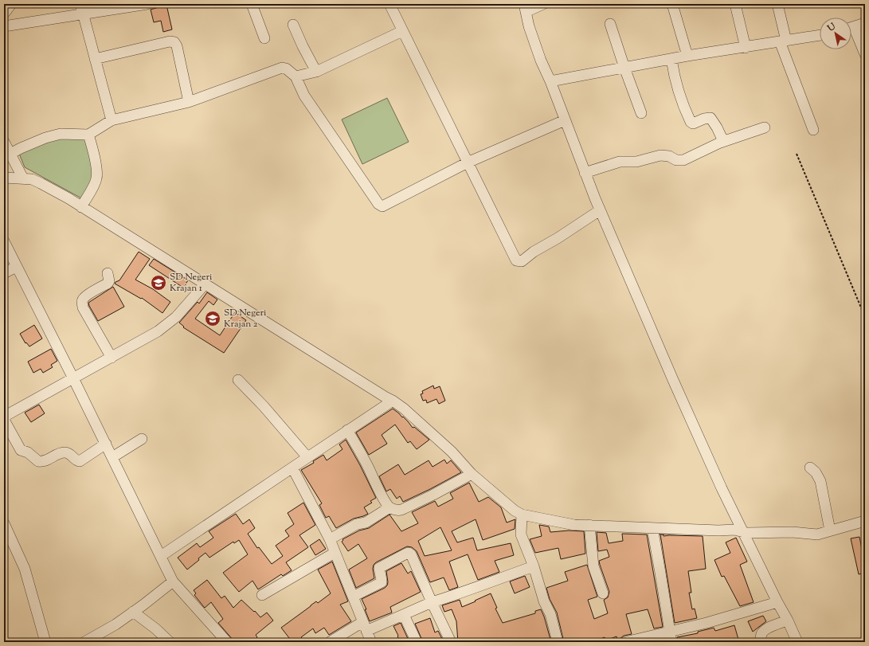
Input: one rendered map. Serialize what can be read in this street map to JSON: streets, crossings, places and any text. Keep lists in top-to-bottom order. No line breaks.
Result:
{"places":{"school or university":["SD Negeri Krajan 1","SD Negeri Krajan 2"]},"north":"top left"}
